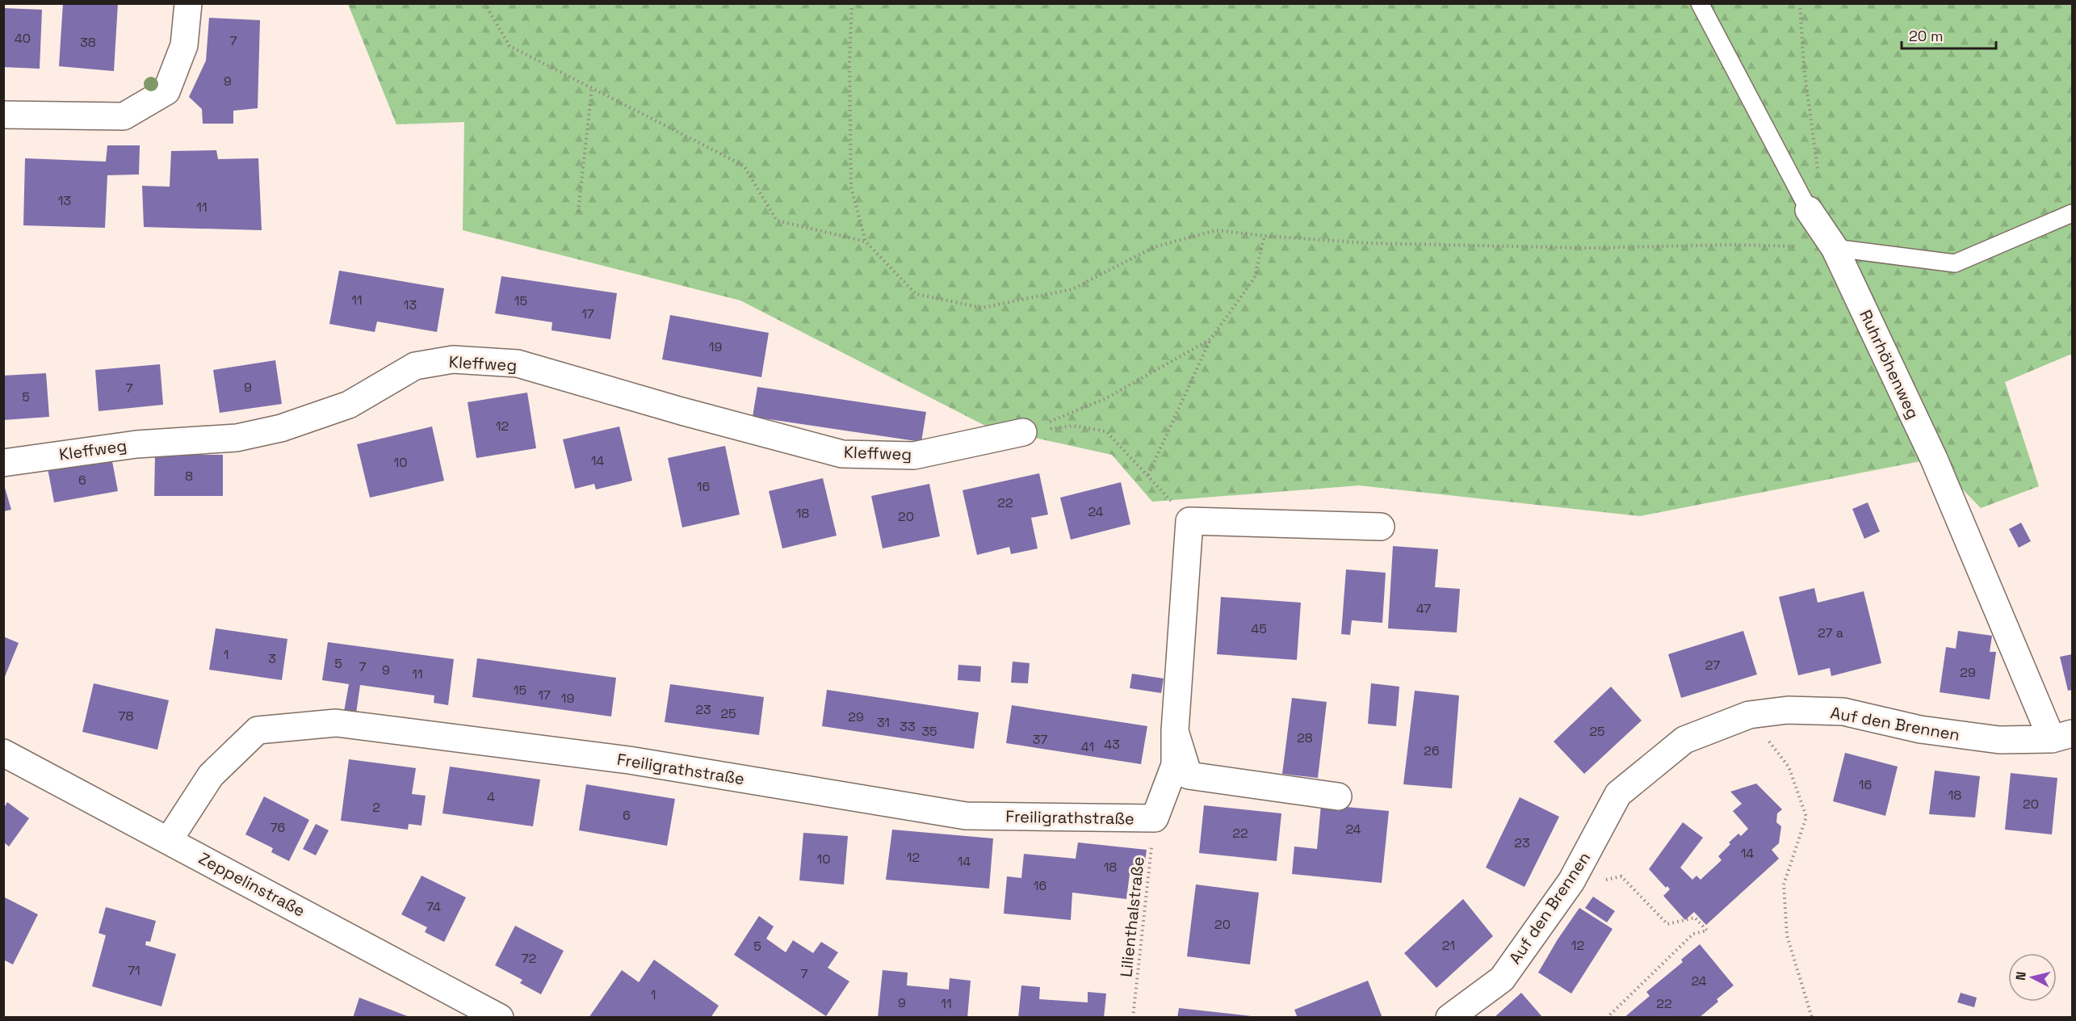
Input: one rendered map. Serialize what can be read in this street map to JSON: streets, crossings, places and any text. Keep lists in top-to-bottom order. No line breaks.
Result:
{"streets":{"street":["Kleffweg","Ruhrhöhenweg","Auf den Brennen","Freiligrathstraße","Zeppelinstraße"],"path":["Lilienthalstraße"]},"crossings":[["Ruhrhöhenweg","Auf den Brennen"],["Freiligrathstraße","Zeppelinstraße"],["Freiligrathstraße","Lilienthalstraße"]],"house_numbers":["40","7","38","9","13","11","11","15","13","17","19","9","7","5","12","14","10","8","6","16","22","24","18","20","47","45","27 a","1","3","5","27","7","9","29","11","15","17","19","23","25","78","29","31","33","35","25","28","37","43","41","26","16","18","4","20","2","6","76","24","22","23","14","12","10","14","18","16","74","20","21","12","5","72","71","7","24","1","9","11","22"],"scale_bar":"20 m","north":"left"}
